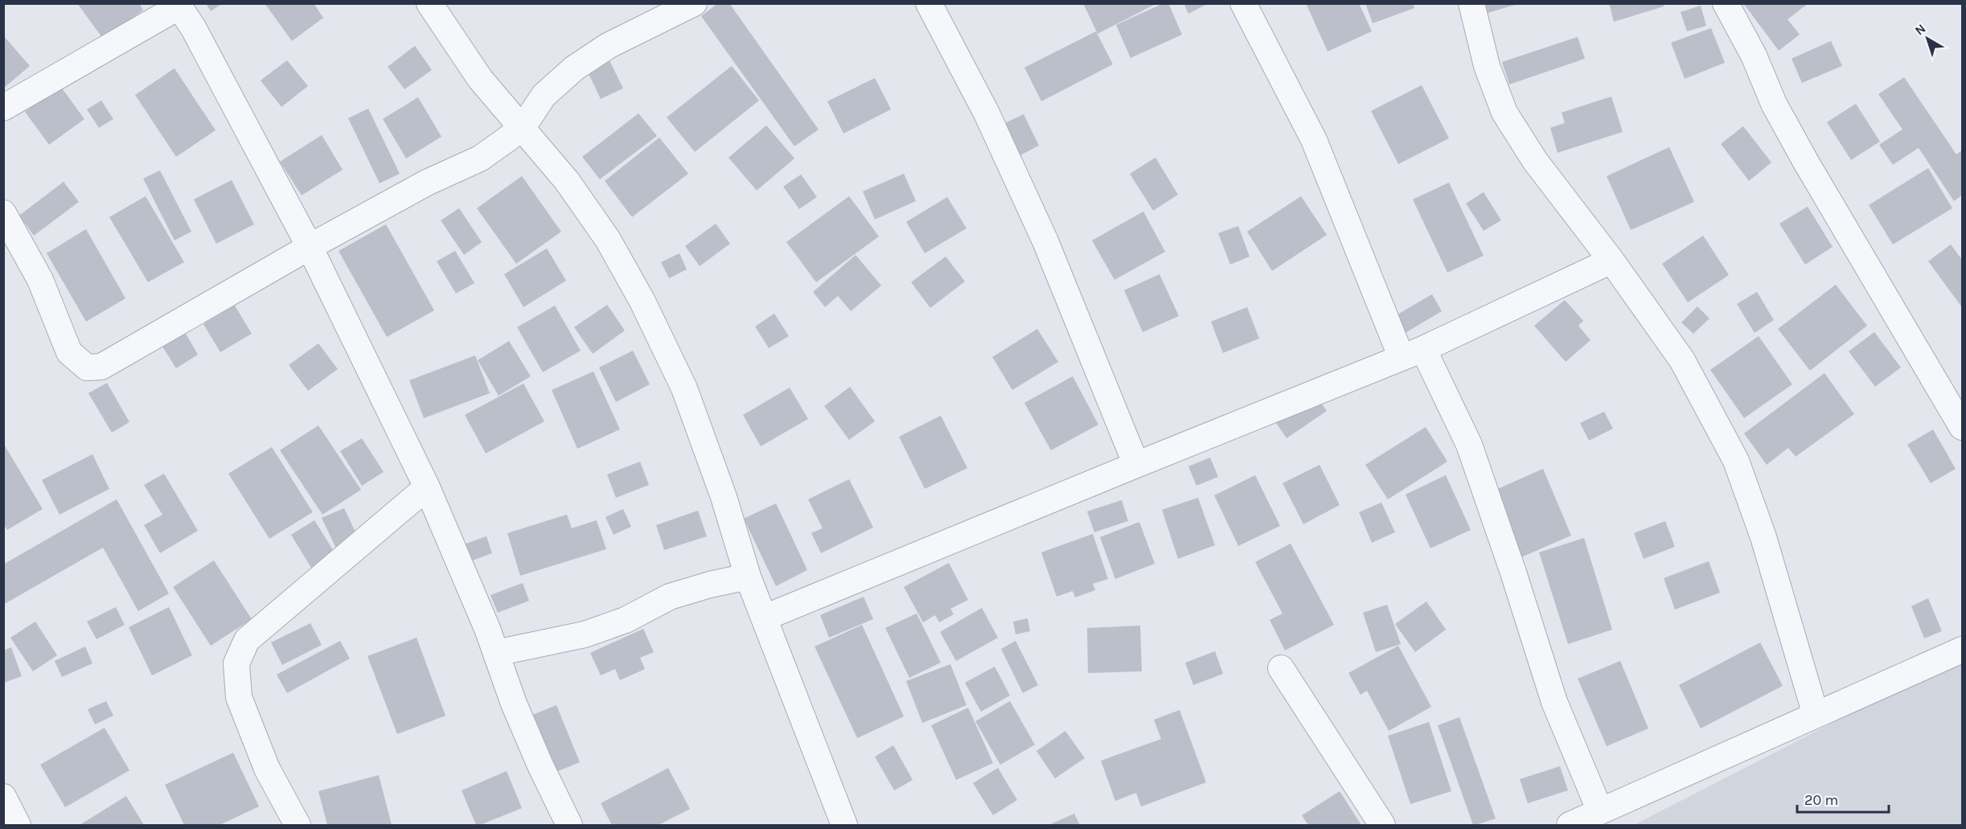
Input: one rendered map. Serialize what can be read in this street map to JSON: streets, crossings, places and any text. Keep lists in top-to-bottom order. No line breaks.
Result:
{"scale_bar":"20 m","north":"top left"}
